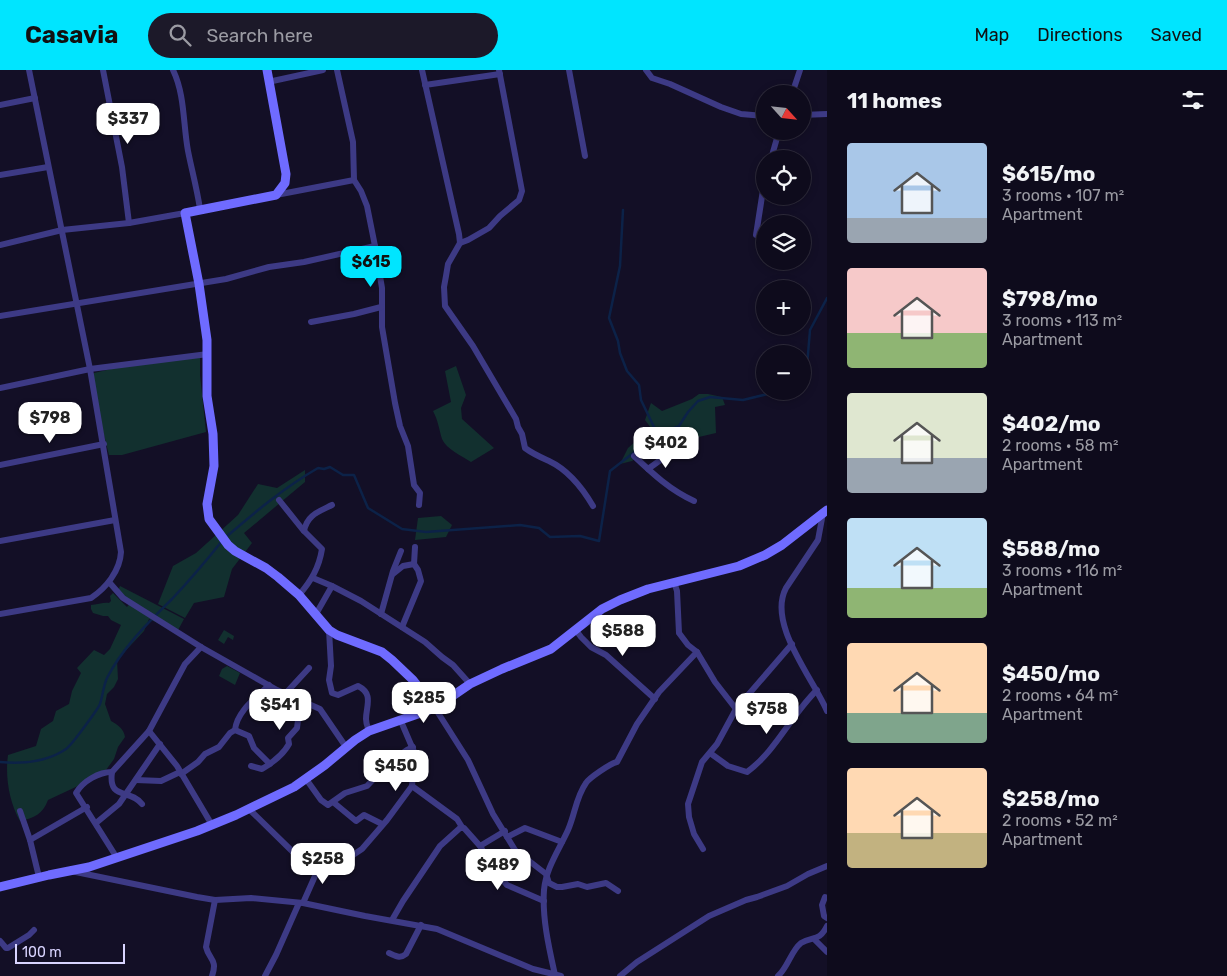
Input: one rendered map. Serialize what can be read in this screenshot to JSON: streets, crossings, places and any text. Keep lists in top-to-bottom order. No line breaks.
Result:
{"scale_bar":"100 m","north":"bottom right","page":{"header":"Casavia","search":"Search here","nav":["Map","Directions","Saved"],"heading":"11 homes","map_buttons":["+","−"],"price":["$337","$615","$798","$402","$588","$285","$541","$758","$450","$258","$489"],"list":[{"name":"$615/mo","note":"3 rooms · 107 m² · Apartment"},{"name":"$798/mo","note":"3 rooms · 113 m² · Apartment"},{"name":"$402/mo","note":"2 rooms · 58 m² · Apartment"},{"name":"$588/mo","note":"3 rooms · 116 m² · Apartment"},{"name":"$450/mo","note":"2 rooms · 64 m² · Apartment"},{"name":"$258/mo","note":"2 rooms · 52 m² · Apartment"}],"scale":"100 m"}}
